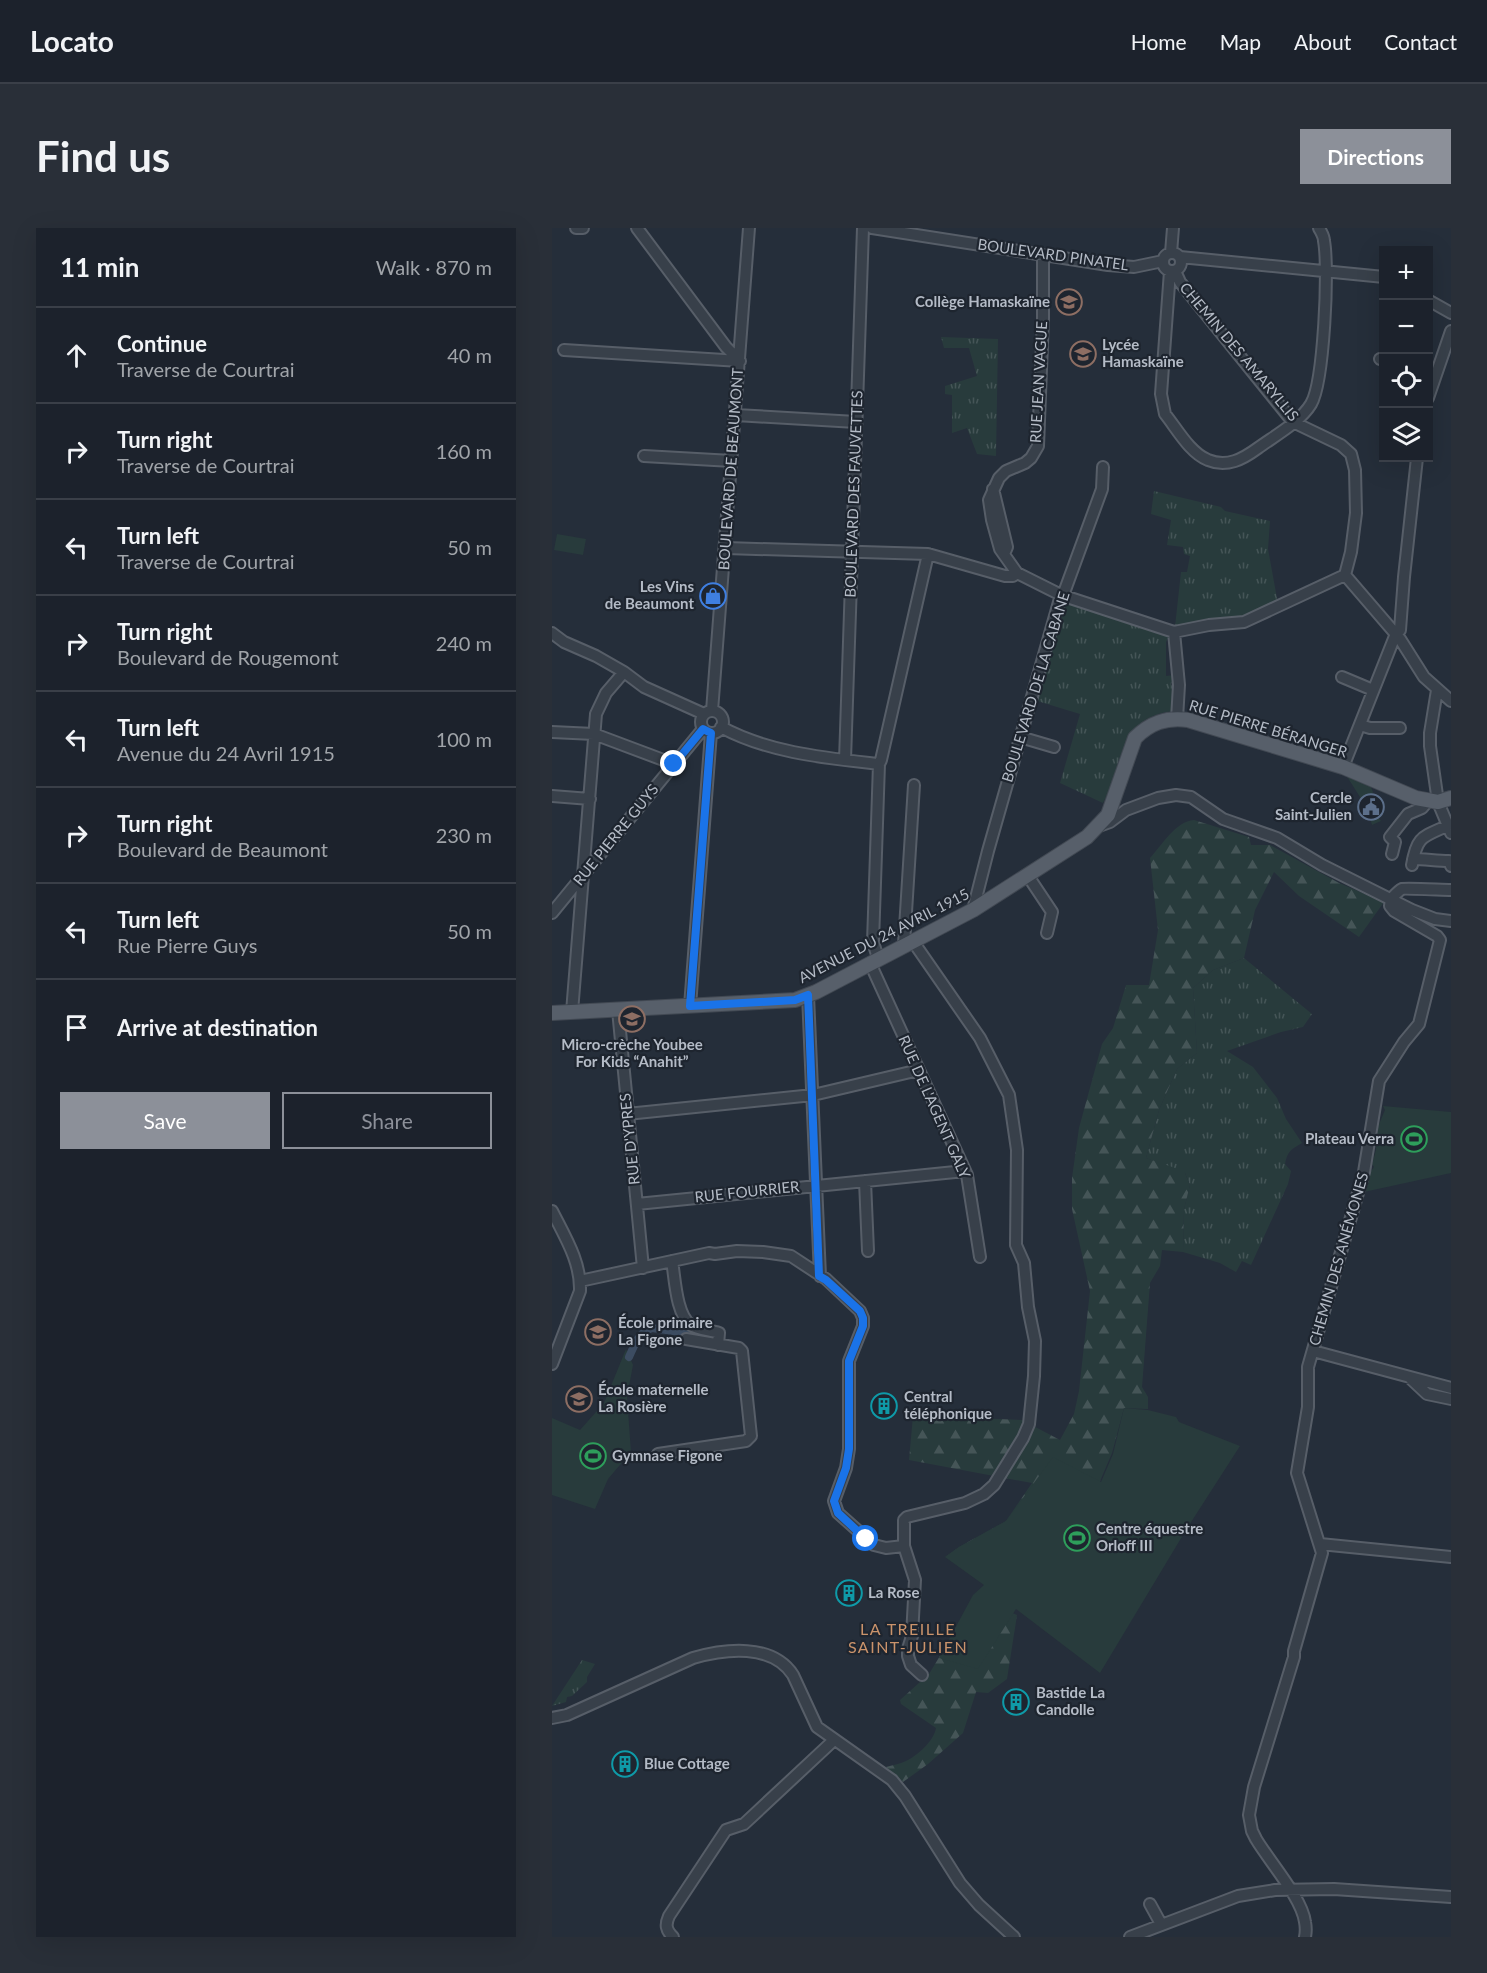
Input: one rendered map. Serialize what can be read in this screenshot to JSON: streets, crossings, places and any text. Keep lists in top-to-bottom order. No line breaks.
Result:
{"streets":{"main road":["RUE PIERRE BÉRANGER","AVENUE DU 24 AVRIL 1915"],"street":["BOULEVARD PINATEL","CHEMIN DES AMARYLLIS","RUE JEAN VAGUE","BOULEVARD DE BEAUMONT","BOULEVARD DES FAUVETTES","BOULEVARD DE LA CABANE","RUE PIERRE GUYS","RUE DE L'AGENT GALY","RUE D'YPRES","RUE FOURRIER","CHEMIN DES ANÉMONES"]},"crossings":[["BOULEVARD PINATEL","CHEMIN DES AMARYLLIS"],["BOULEVARD PINATEL","RUE JEAN VAGUE"],["RUE JEAN VAGUE","BOULEVARD DE LA CABANE"],["BOULEVARD DE BEAUMONT","RUE PIERRE GUYS"],["BOULEVARD DE LA CABANE","AVENUE DU 24 AVRIL 1915"],["RUE PIERRE BÉRANGER","AVENUE DU 24 AVRIL 1915"],["RUE PIERRE BÉRANGER","CHEMIN DES ANÉMONES"],["AVENUE DU 24 AVRIL 1915","RUE DE L'AGENT GALY"],["AVENUE DU 24 AVRIL 1915","RUE D'YPRES"],["AVENUE DU 24 AVRIL 1915","CHEMIN DES ANÉMONES"],["RUE DE L'AGENT GALY","RUE FOURRIER"],["RUE D'YPRES","RUE FOURRIER"]],"districts":["LA TREILLE SAINT-JULIEN"],"places":{"school or university":["Collège Hamaskaïne","Lycée Hamaskaïne","Micro-crèche Youbee For Kids “Anahit”","École primaire La Figone","École maternelle La Rosière"],"shop":["Les Vins de Beaumont"],"public building":["Cercle Saint-Julien"],"sports":["Plateau Verra","Gymnase Figone","Centre équestre Orloff III"],"building":["Central téléphonique","La Rose","Bastide La Candolle","Blue Cottage"]},"page":{"header":"Locato","nav":["Home","Map","About","Contact"],"buttons":["Directions",["Save","Share"]],"title":"Find us","heading":["11 min","Walk · 870 m"],"map_buttons":["+","−"],"list":[["Continue","Traverse de Courtrai","40 m"],["Turn right","Traverse de Courtrai","160 m"],["Turn left","Traverse de Courtrai","50 m"],["Turn right","Boulevard de Rougemont","240 m"],["Turn left","Avenue du 24 Avril 1915","100 m"],["Turn right","Boulevard de Beaumont","230 m"],["Turn left","Rue Pierre Guys","50 m"],"Arrive at destination"]}}
